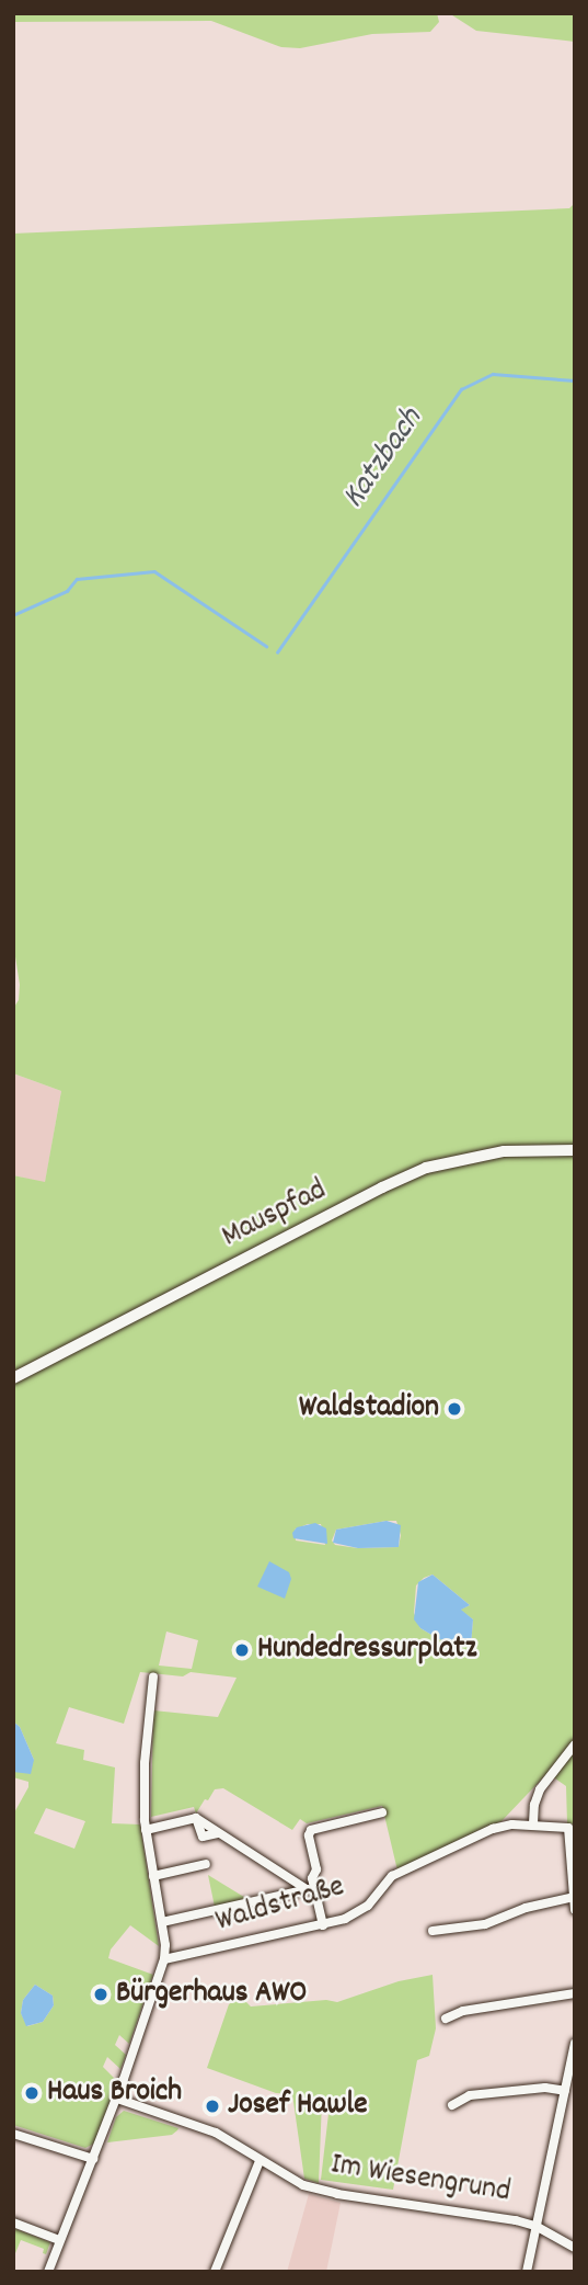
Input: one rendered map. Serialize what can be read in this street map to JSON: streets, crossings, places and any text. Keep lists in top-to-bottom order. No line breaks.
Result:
{"streets":{"street":["Mauspfad","Waldstraße","Im Wiesengrund"]},"water":["Katzbach"],"places":["Waldstadion","Hundedressurplatz","Bürgerhaus AWO","Haus Broich","Josef Hawle"]}
